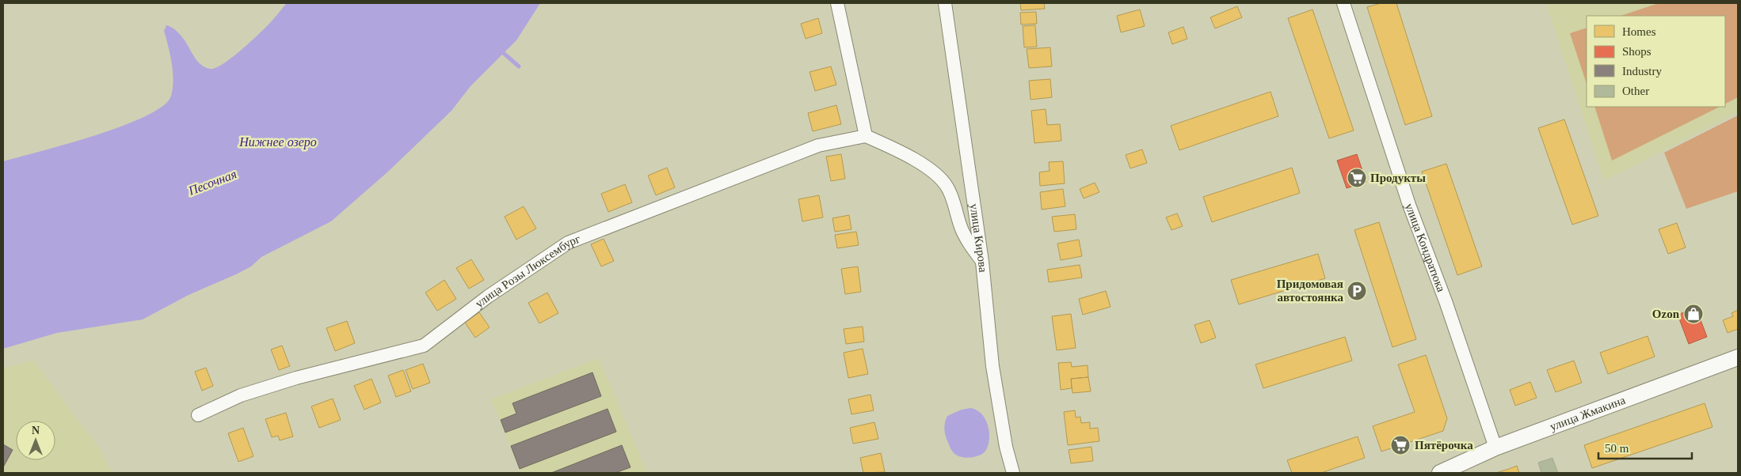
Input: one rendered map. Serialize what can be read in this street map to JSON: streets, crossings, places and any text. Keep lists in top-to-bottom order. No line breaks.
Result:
{"streets":{"street":["улица Кирова","улица Кондратюка","улица Розы Люксембург","улица Жмакина"]},"crossings":[["улица Кондратюка","улица Жмакина"]],"water":["Нижнее озеро","Песочная"],"places":{"supermarket":["Продукты","Пятёрочка"],"parking":["Придомовая автостоянка"],"shop":["Ozon"]},"legend":["Homes","Shops","Industry","Other"],"scale_bar":"50 m","north":"top"}
